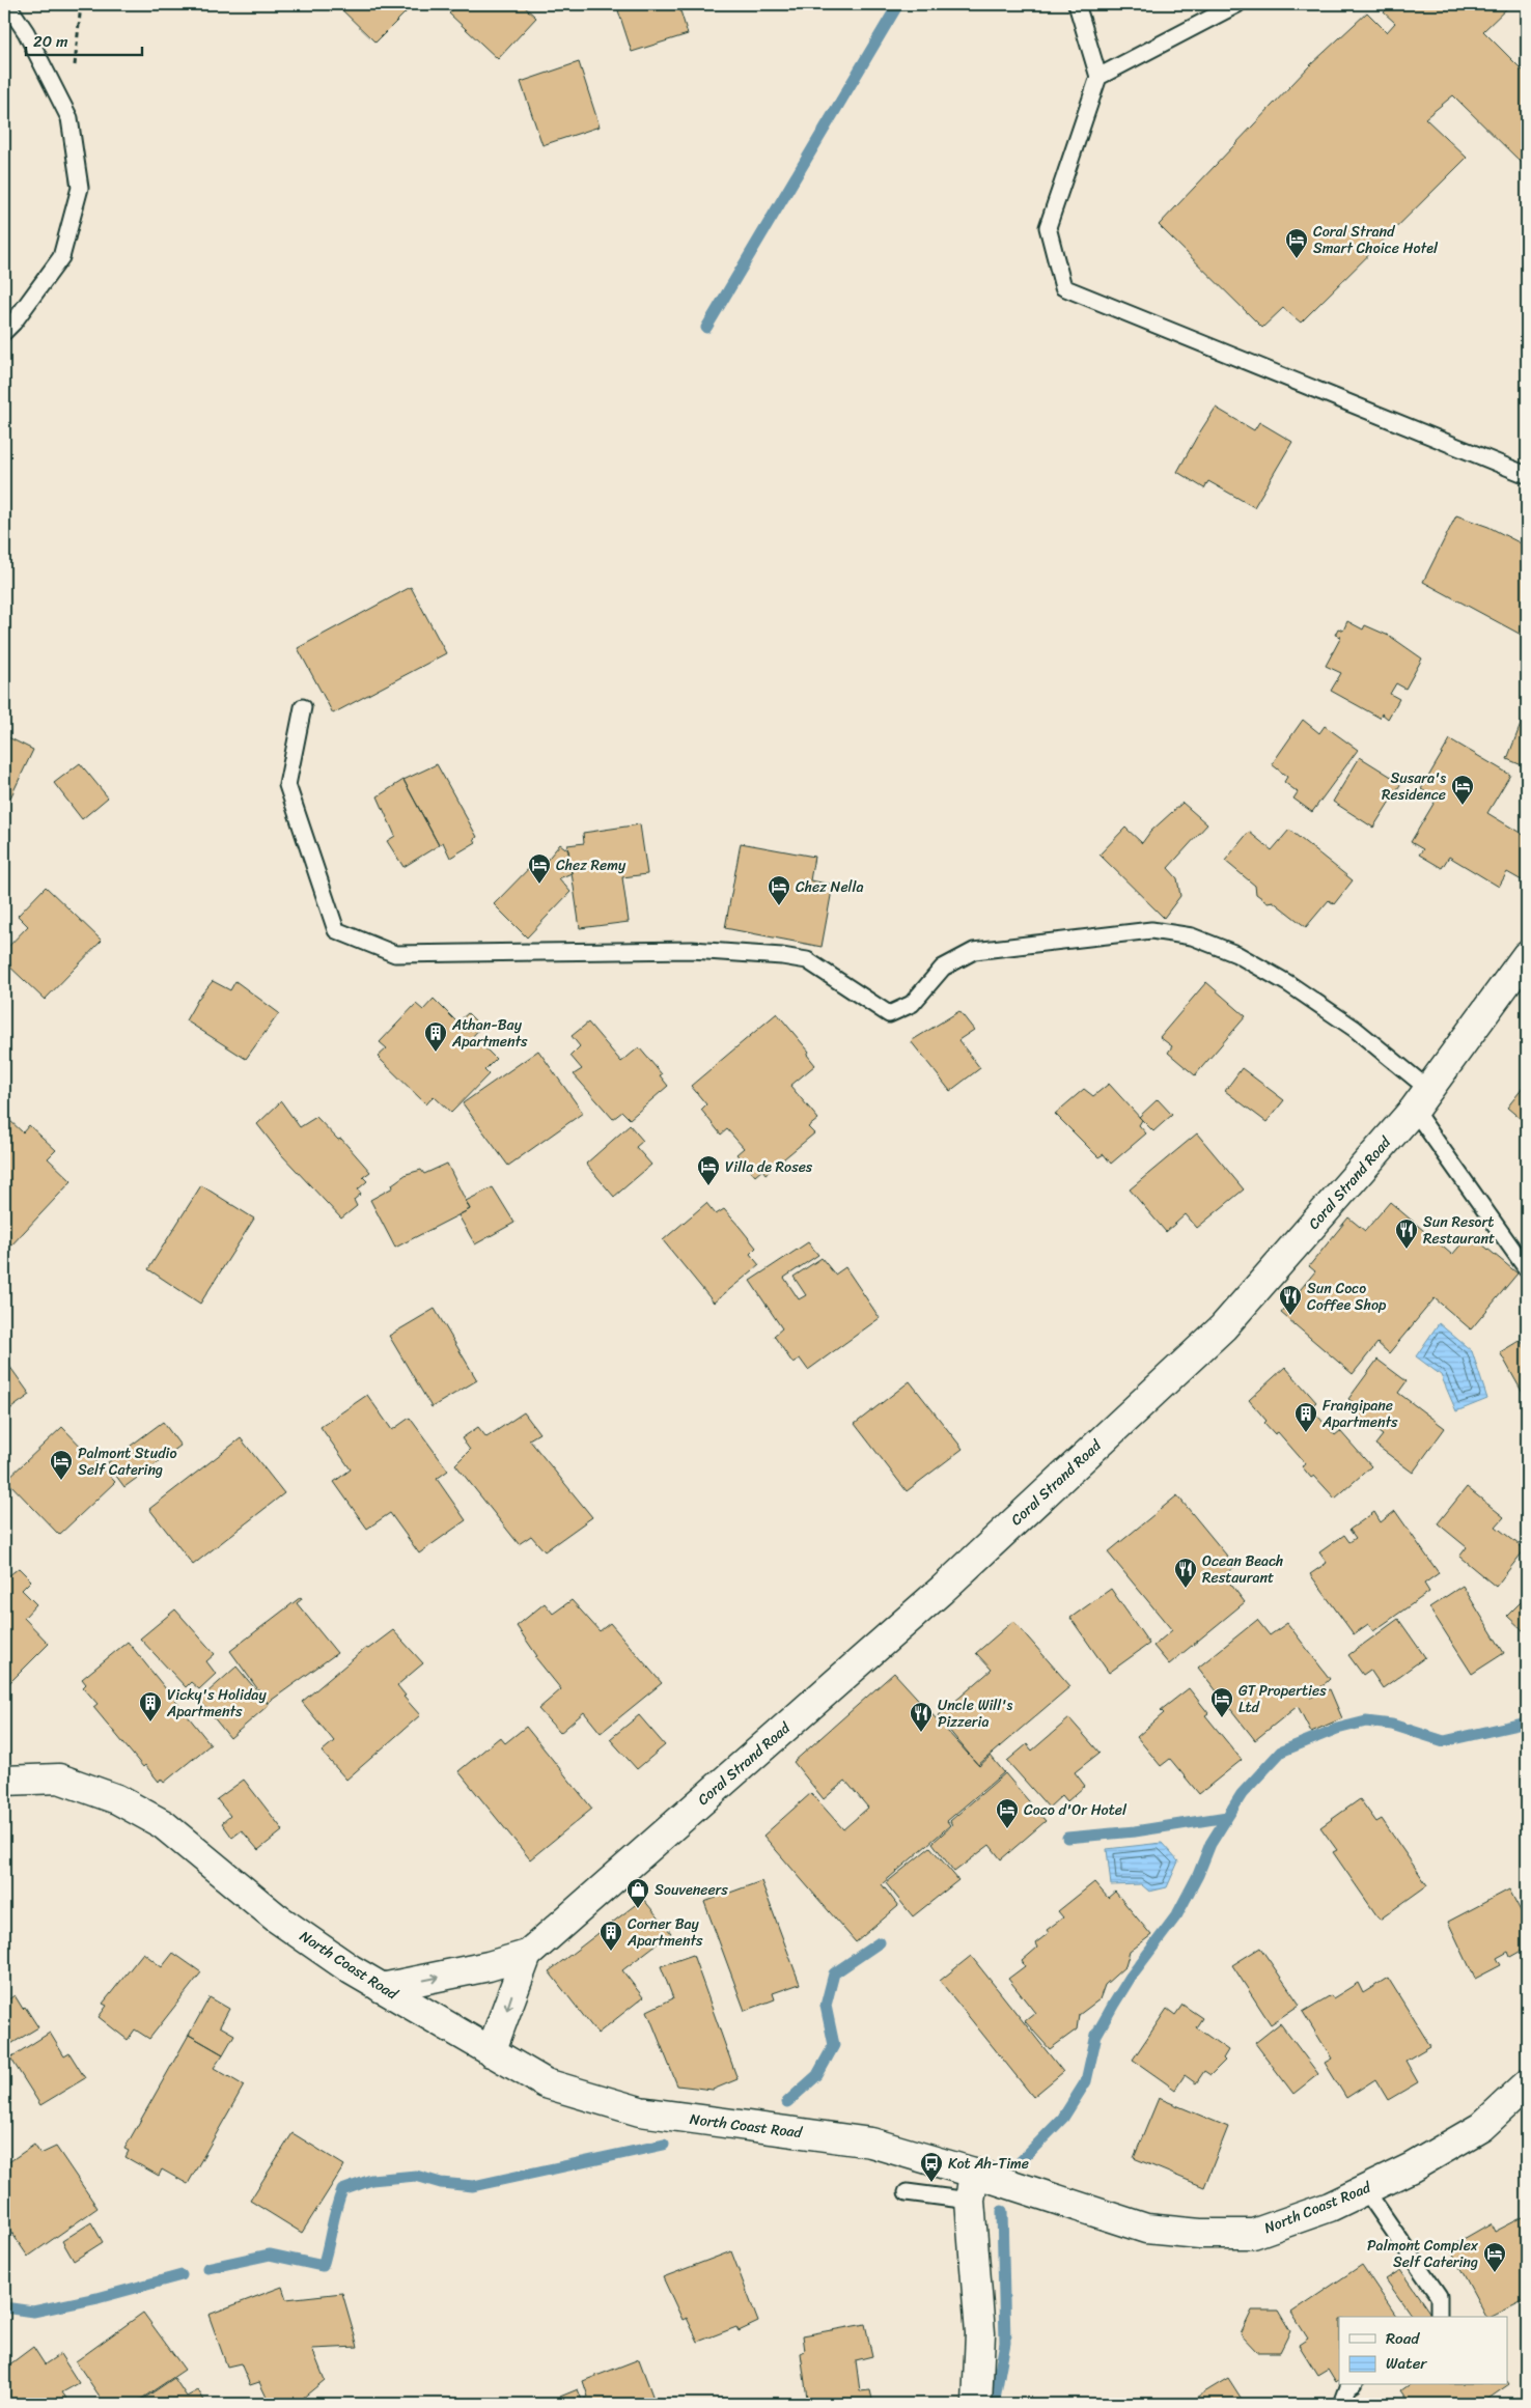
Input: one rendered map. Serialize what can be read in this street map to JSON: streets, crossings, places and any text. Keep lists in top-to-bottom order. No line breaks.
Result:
{"streets":{"street":["Coral Strand Road","North Coast Road"]},"crossings":[["Coral Strand Road","North Coast Road"]],"places":{"hotel":["Coral Strand Smart Choice Hotel","Susara's Residence","Chez Remy","Chez Nella","Villa de Roses","Palmont Studio Self Catering","GT Properties Ltd","Coco d'Or Hotel","Palmont Complex Self Catering"],"building":["Athan-Bay Apartments","Frangipane Apartments","Vicky's Holiday Apartments","Corner Bay Apartments"],"restaurant":["Sun Resort Restaurant","Sun Coco Coffee Shop","Ocean Beach Restaurant","Uncle Will's Pizzeria"],"shop":["Souveneers"],"bus stop":["Kot Ah-Time"]},"legend":["Road","Water"],"scale_bar":"20 m"}
